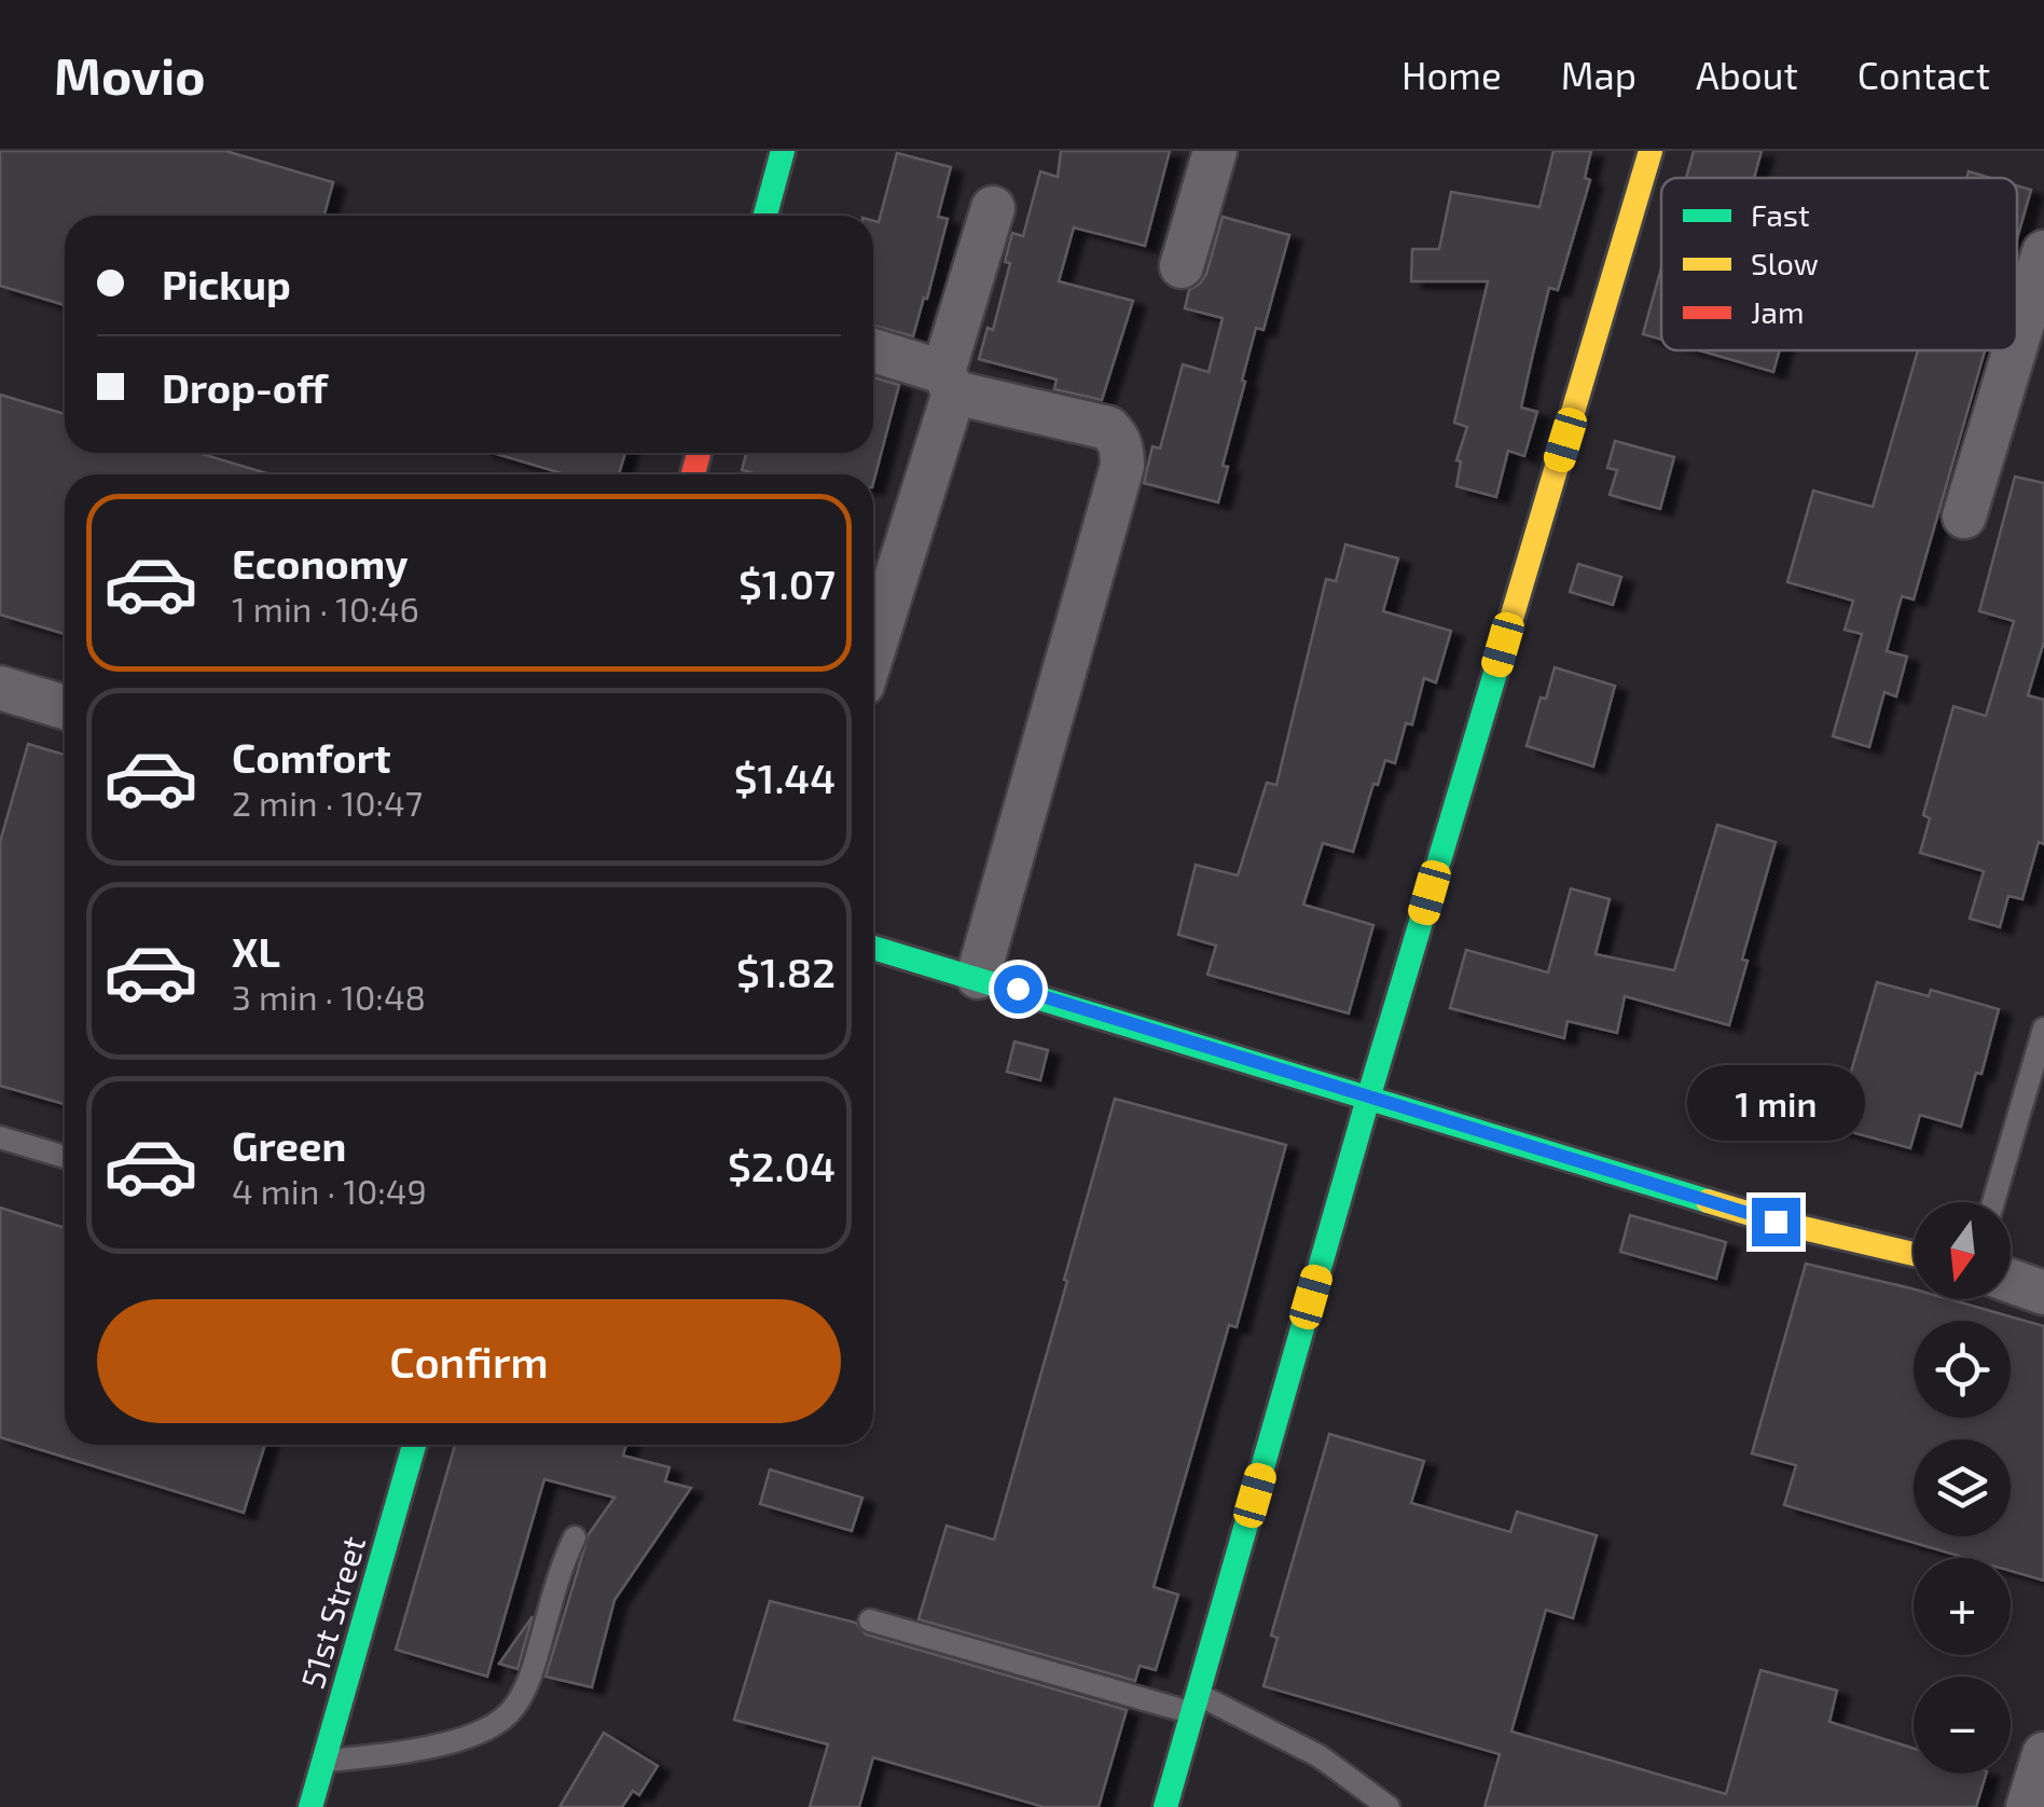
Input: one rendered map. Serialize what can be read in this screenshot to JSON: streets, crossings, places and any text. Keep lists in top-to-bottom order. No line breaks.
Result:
{"streets":{"street":["51st Street"]},"legend":["Fast","Slow","Jam"],"north":"bottom","page":{"header":"Movio","nav":["Home","Map","About","Contact"],"banner":["Pickup","Drop-off"],"list":[{"name":"Economy","note":"1 min · 10:46","value":"$1.07"},{"name":"Comfort","note":"2 min · 10:47","value":"$1.44"},{"name":"XL","note":"3 min · 10:48","value":"$1.82"},{"name":"Green","note":"4 min · 10:49","value":"$2.04"}],"bubble":"1 min","map_buttons":["+","−"],"buttons":"Confirm"}}
